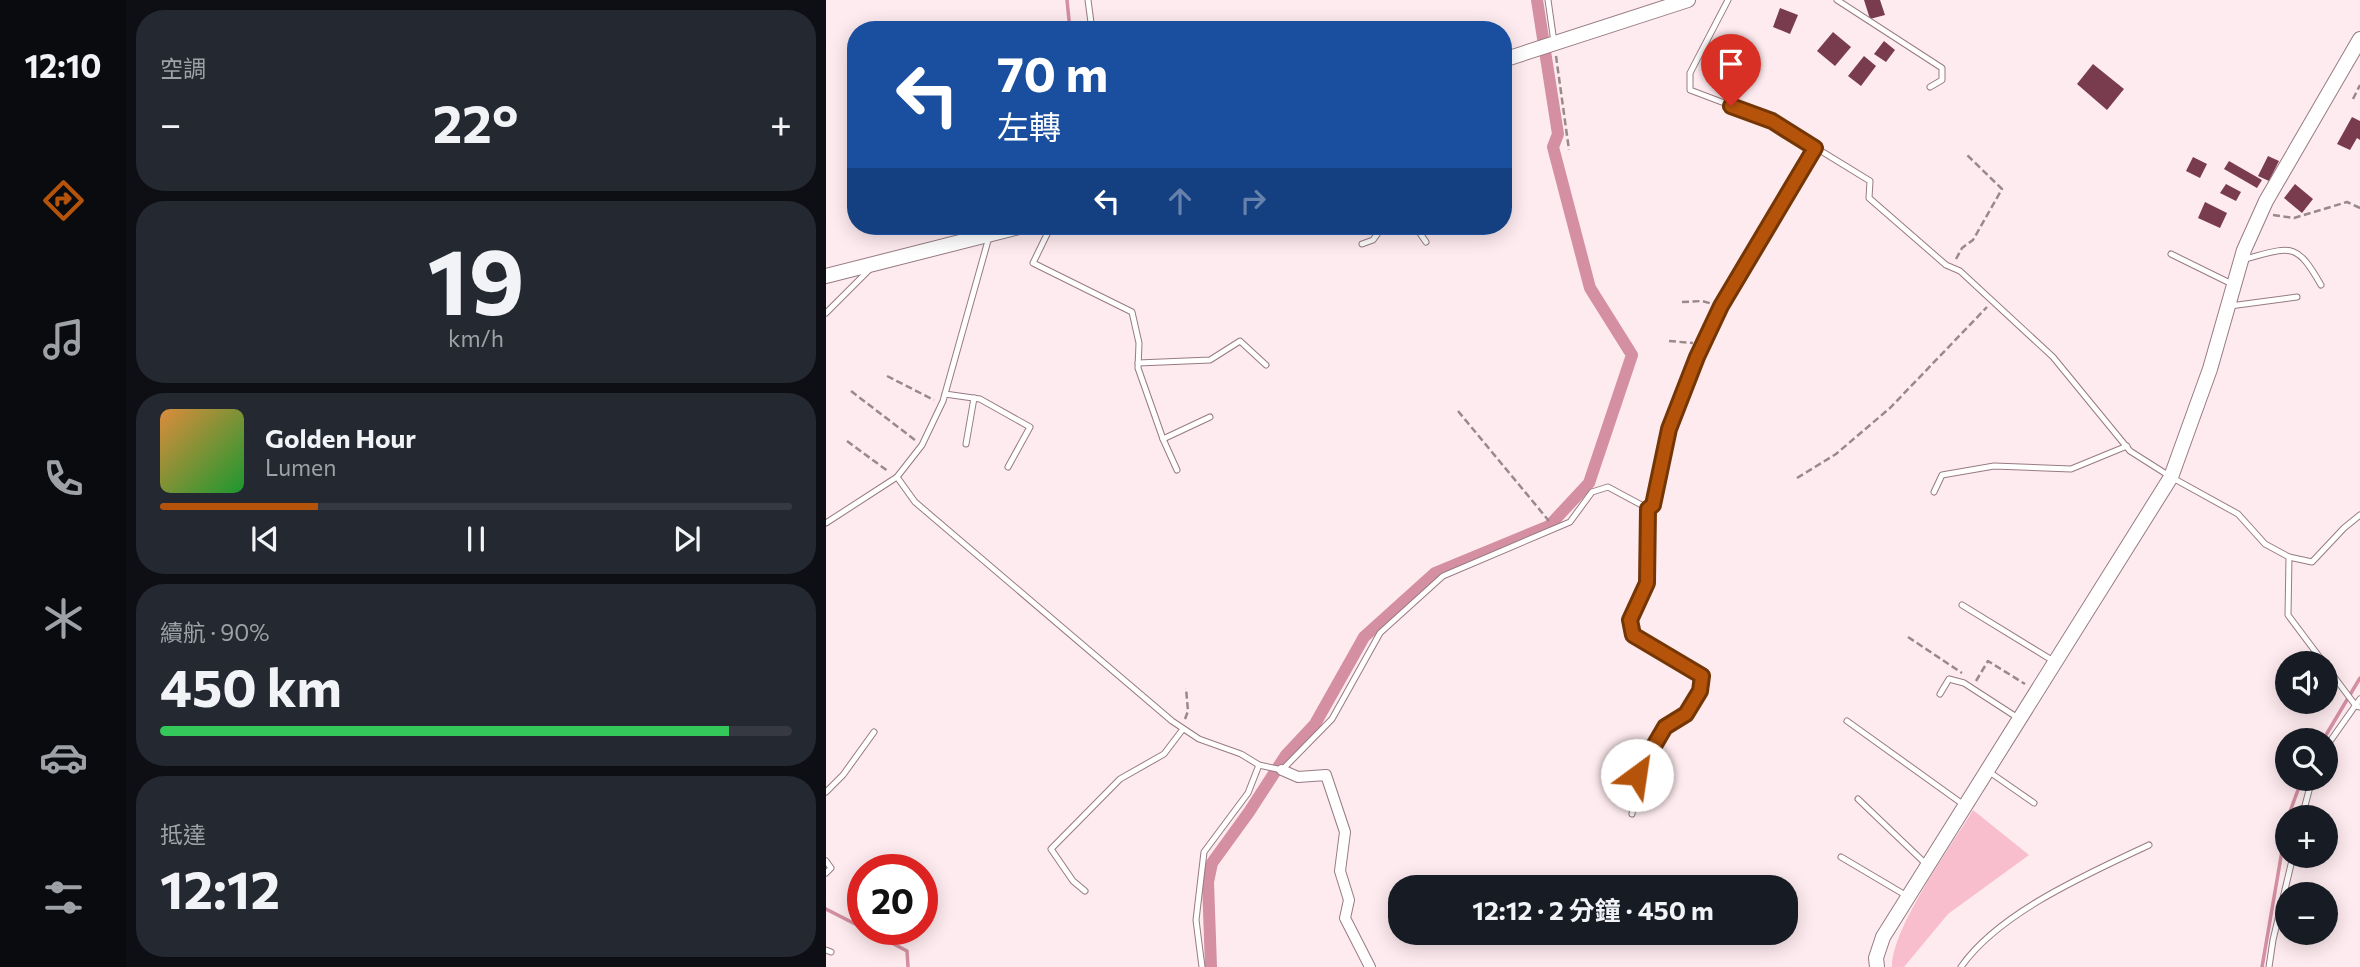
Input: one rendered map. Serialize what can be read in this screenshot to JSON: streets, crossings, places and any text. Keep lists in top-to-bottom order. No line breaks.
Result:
{"page":{"tabs":"12:10","tile":["空調",["19","km/h"],["續航 · 90%","450 km"],["抵達","12:12"]],"turn":["70 m","左轉"],"heat":["−","22°","+"],"song":["Golden Hour","Lumen"],"map_buttons":["+","−"],"limit":"20","trip":"12:12 · 2 分鐘 · 450 m"}}
